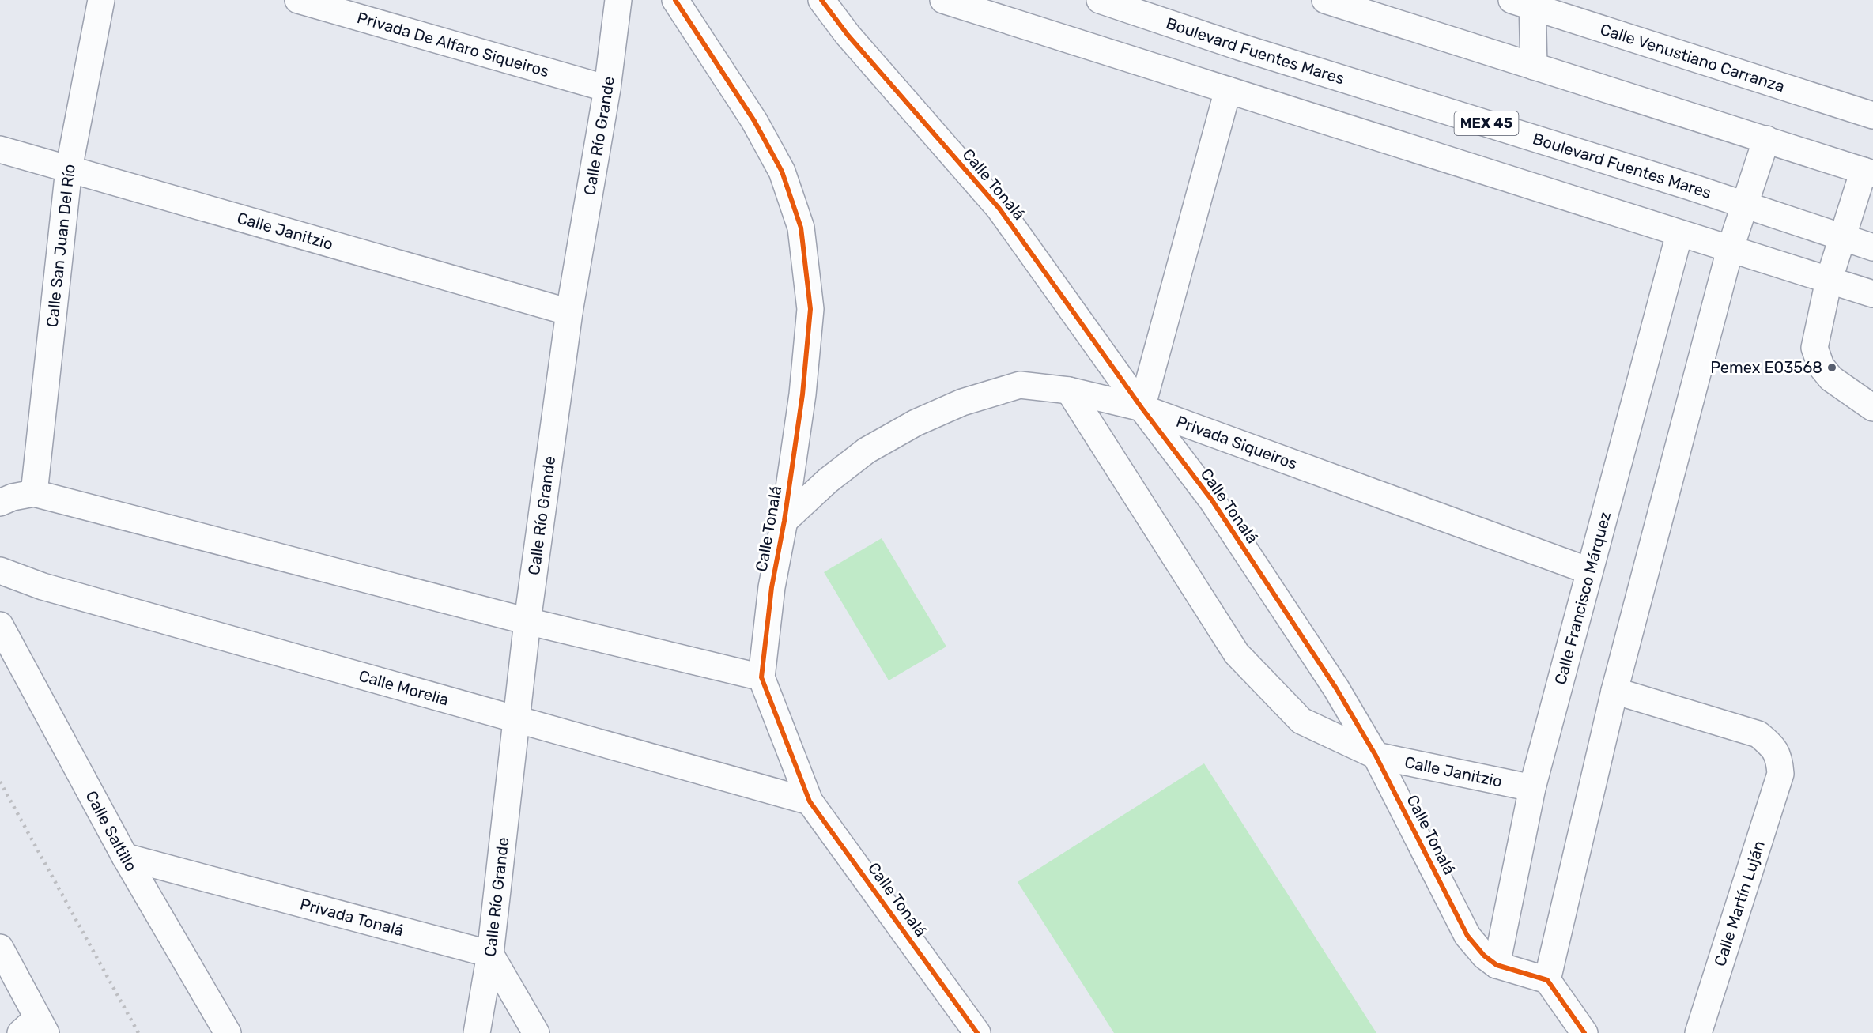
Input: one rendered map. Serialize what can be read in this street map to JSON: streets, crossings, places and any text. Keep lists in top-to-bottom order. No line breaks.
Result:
{"streets":{"street":["Privada De Alfaro Siqueiros","Boulevard Fuentes Mares","Calle Venustiano Carranza","MEX 45","Calle Río Grande","Calle Tonalá","Calle Janitzio","Calle San Juan Del Río","Privada Siqueiros","Calle Francisco Márquez","Calle Morelia","Calle Saltillo","Calle Martín Luján","Privada Tonalá"]},"crossings":[["Privada De Alfaro Siqueiros","Calle Río Grande"],["Calle Río Grande","Calle Janitzio"],["Calle Río Grande","Calle Morelia"],["Calle Río Grande","Privada Tonalá"],["Calle Tonalá","Calle Janitzio"],["Calle Tonalá","Privada Siqueiros"],["Calle Tonalá","Calle Francisco Márquez"],["Calle Tonalá","Calle Morelia"],["Calle Janitzio","Calle San Juan Del Río"],["Calle Janitzio","Privada Siqueiros"],["Calle Janitzio","Calle Francisco Márquez"],["Privada Siqueiros","Calle Francisco Márquez"],["Calle Saltillo","Privada Tonalá"]],"places":["Pemex E03568"]}
